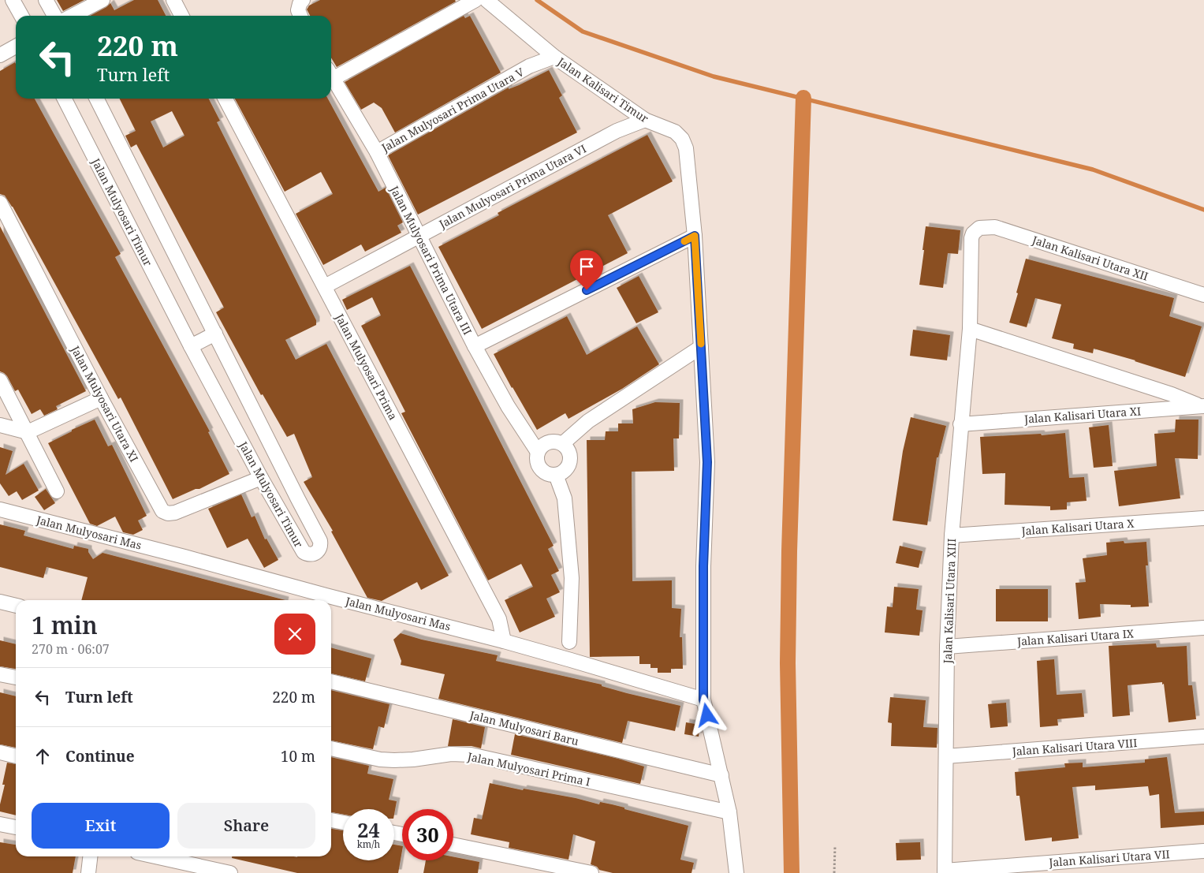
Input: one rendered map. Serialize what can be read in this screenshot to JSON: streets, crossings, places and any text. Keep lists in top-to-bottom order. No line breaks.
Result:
{"streets":{"street":["Jalan Kalisari Timur","Jalan Mulyosari Prima Utara V","Jalan Mulyosari Prima Utara VI","Jalan Mulyosari Timur","Jalan Kalisari Utara XII","Jalan Mulyosari Prima Utara III","Jalan Mulyosari Prima","Jalan Mulyosari Utara XI","Jalan Kalisari Utara XI","Jalan Kalisari Utara X","Jalan Mulyosari Mas","Jalan Kalisari Utara XIII","Jalan Kalisari Utara IX","Jalan Mulyosari Baru","Jalan Kalisari Utara VIII","Jalan Mulyosari Prima I","Jalan Kalisari Utara VII"]},"crossings":[["Jalan Kalisari Timur","Jalan Mulyosari Prima Utara V"],["Jalan Kalisari Timur","Jalan Mulyosari Prima Utara VI"],["Jalan Kalisari Timur","Jalan Mulyosari Mas"],["Jalan Kalisari Timur","Jalan Mulyosari Baru"],["Jalan Kalisari Timur","Jalan Mulyosari Prima I"],["Jalan Mulyosari Prima Utara V","Jalan Mulyosari Prima Utara III"],["Jalan Mulyosari Prima Utara VI","Jalan Mulyosari Prima Utara III"],["Jalan Mulyosari Prima Utara VI","Jalan Mulyosari Prima"],["Jalan Mulyosari Timur","Jalan Mulyosari Utara XI"],["Jalan Kalisari Utara XII","Jalan Kalisari Utara XIII"],["Jalan Mulyosari Prima","Jalan Mulyosari Mas"],["Jalan Kalisari Utara XI","Jalan Kalisari Utara XIII"],["Jalan Kalisari Utara X","Jalan Kalisari Utara XIII"],["Jalan Kalisari Utara XIII","Jalan Kalisari Utara IX"],["Jalan Kalisari Utara XIII","Jalan Kalisari Utara VIII"],["Jalan Kalisari Utara XIII","Jalan Kalisari Utara VII"]],"page":{"turn":["220 m","Turn left"],"heading":["1 min","270 m · 06:07"],"list":[{"name":"Turn left","value":"220 m"},{"name":"Continue","value":"10 m"}],"buttons":["Exit","Share"],"speed":"24 km/h","limit":"30"}}
